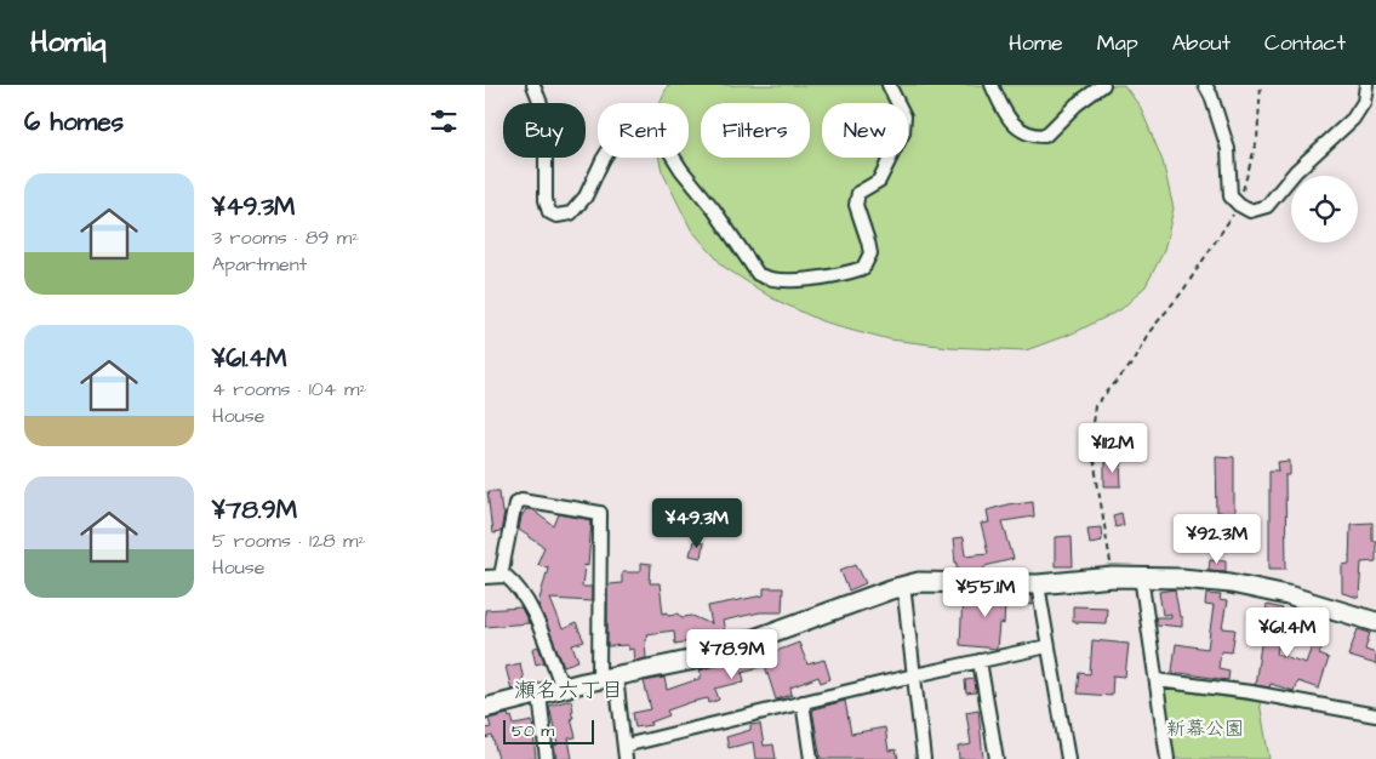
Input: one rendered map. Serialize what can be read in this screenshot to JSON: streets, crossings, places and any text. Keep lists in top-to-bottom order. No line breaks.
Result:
{"districts":["瀬名六丁目"],"parks":["新幕公園"],"scale_bar":"50 m","page":{"header":"Homiq","nav":["Home","Map","About","Contact"],"heading":"6 homes","chip":["Buy","Rent","Filters","New"],"list":[{"name":"¥49.3M","note":"3 rooms · 89 m² · Apartment"},{"name":"¥61.4M","note":"4 rooms · 104 m² · House"},{"name":"¥78.9M","note":"5 rooms · 128 m² · House"}],"price":["¥112M","¥49.3M","¥92.3M","¥55.1M","¥61.4M","¥78.9M"],"scale":"50 m"}}
